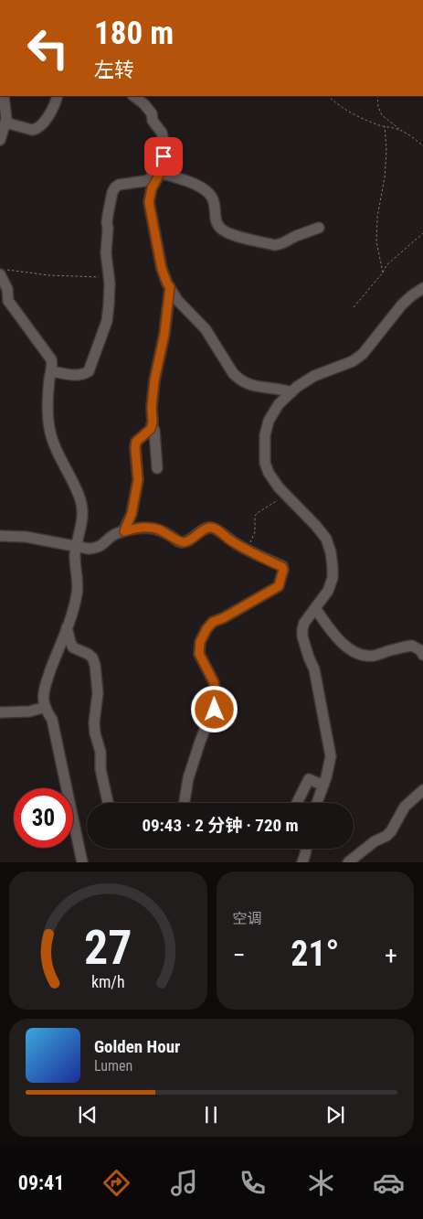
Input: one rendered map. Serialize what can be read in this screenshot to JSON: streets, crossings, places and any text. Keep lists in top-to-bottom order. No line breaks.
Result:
{"page":{"turn":["180 m","左转"],"limit":"30","trip":"09:43 · 2 分钟 · 720 m","tile":"空调","heat":["−","21°","+"],"song":["Golden Hour","Lumen"],"tabs":"09:41","gauge":["27","km/h"]}}
